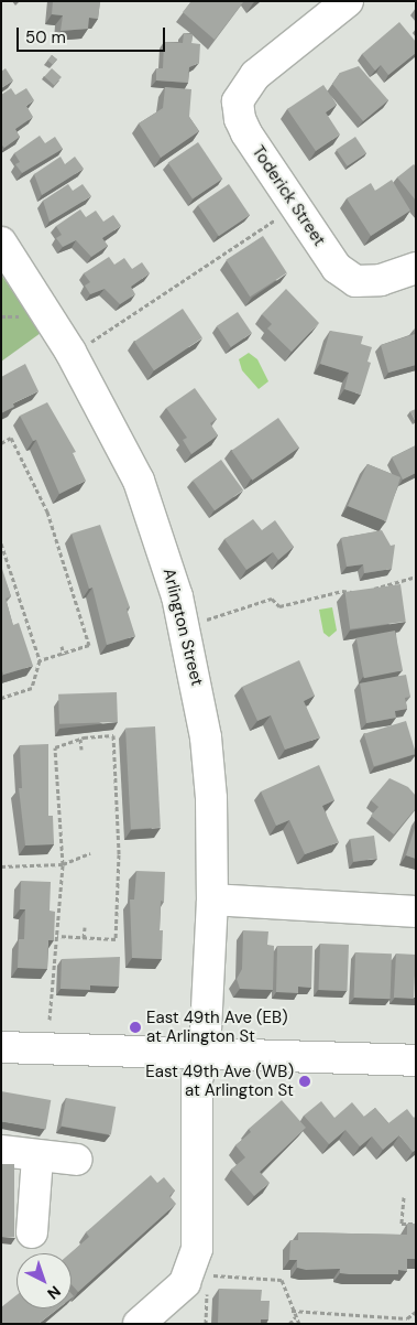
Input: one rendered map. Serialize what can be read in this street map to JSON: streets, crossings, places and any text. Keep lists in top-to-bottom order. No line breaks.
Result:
{"streets":{"street":["Toderick Street","Arlington Street"]},"places":["East 49th Ave (EB) at Arlington St","East 49th Ave (WB) at Arlington St"],"scale_bar":"50 m","north":"bottom right"}
